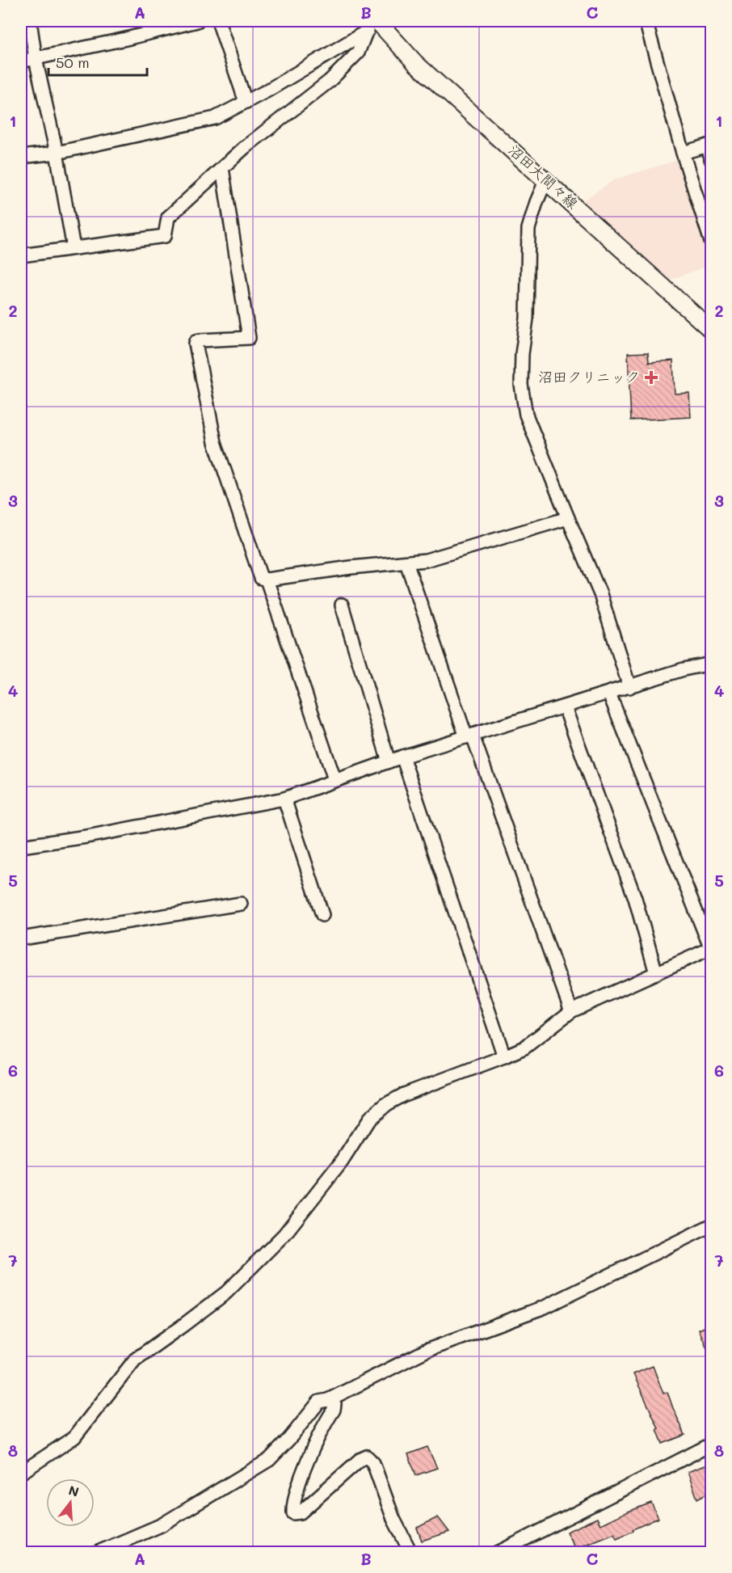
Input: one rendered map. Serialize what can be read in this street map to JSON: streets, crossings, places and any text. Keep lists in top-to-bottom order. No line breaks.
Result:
{"streets":{"main road":["沼田大間々線"]},"places":{"health":["沼田クリニック"]},"scale_bar":"50 m","north":"top","grid":{"columns":["A","B","C"],"rows":["1","2","3","4","5","6","7","8"]}}
